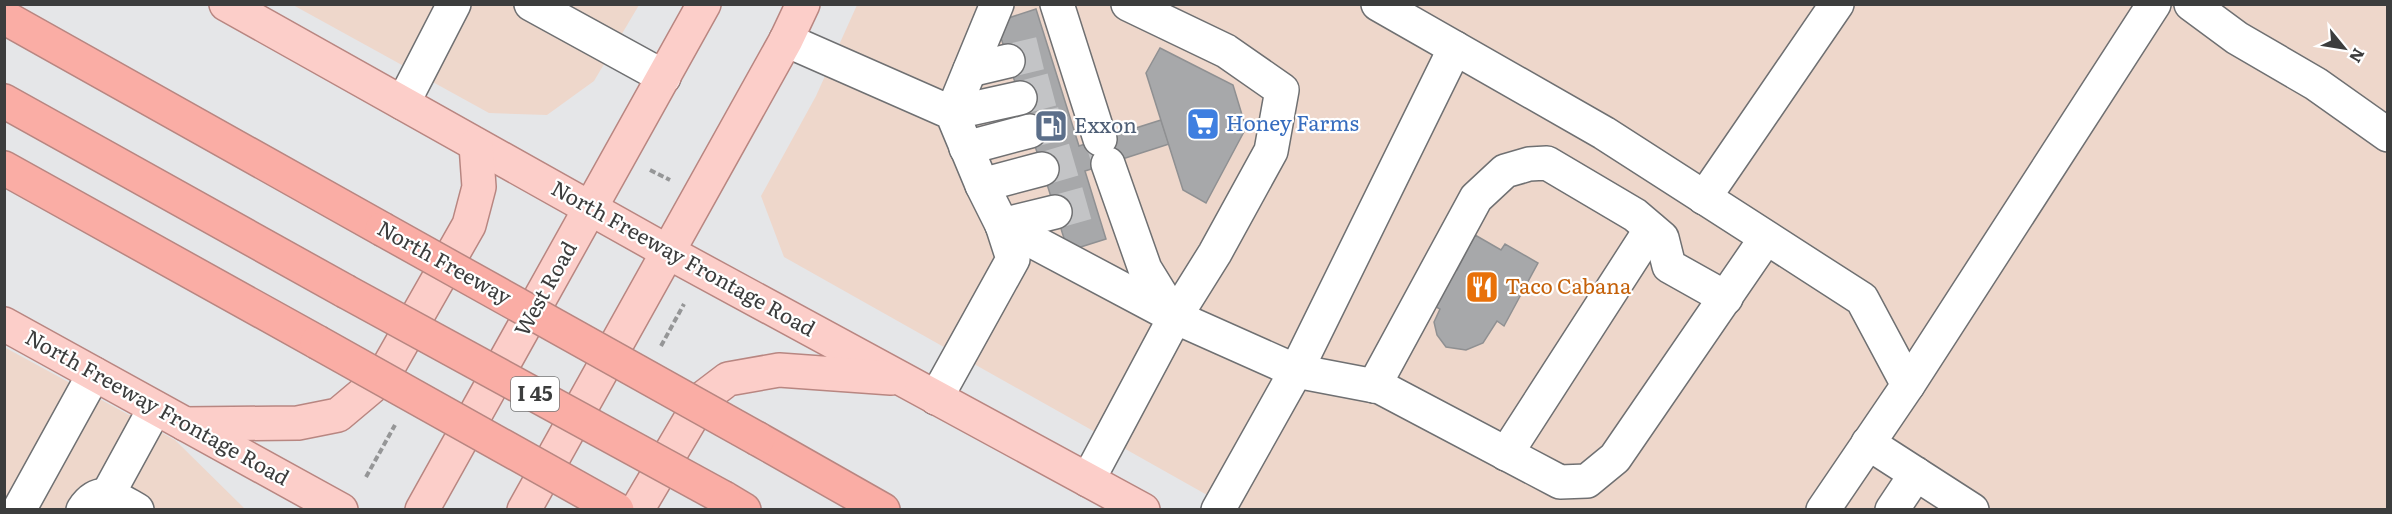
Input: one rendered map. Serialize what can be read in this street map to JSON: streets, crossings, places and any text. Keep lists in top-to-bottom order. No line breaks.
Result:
{"streets":{"highway":["North Freeway","I 45"],"main road":["North Freeway Frontage Road","West Road"]},"crossings":[["North Freeway Frontage Road","West Road"]],"places":{"supermarket":["Honey Farms"],"fuel station":["Exxon"],"restaurant":["Taco Cabana"]},"north":"bottom right"}
